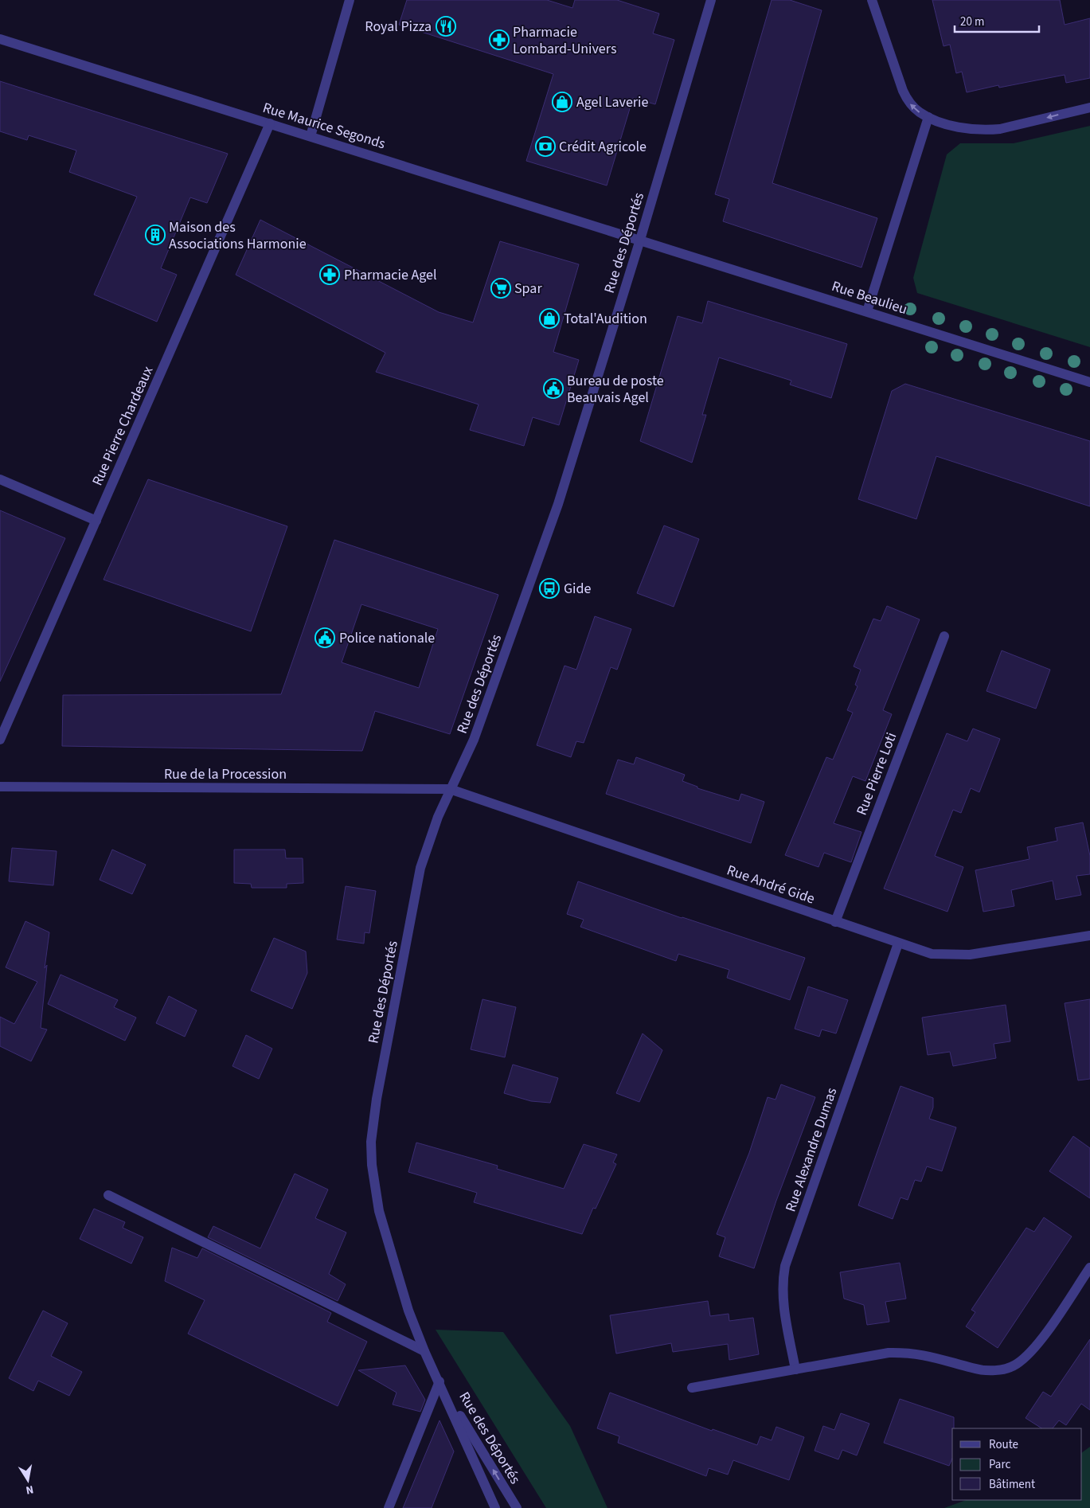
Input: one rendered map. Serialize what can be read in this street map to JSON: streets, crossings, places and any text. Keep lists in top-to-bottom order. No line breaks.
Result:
{"streets":{"street":["Rue Maurice Segonds","Rue des Déportés","Rue Beaulieu","Rue Pierre Chardeaux","Rue de la Procession","Rue Pierre Loti","Rue André Gide","Rue Alexandre Dumas"]},"crossings":[["Rue Maurice Segonds","Rue des Déportés"],["Rue Maurice Segonds","Rue Beaulieu"],["Rue Maurice Segonds","Rue Pierre Chardeaux"],["Rue des Déportés","Rue Beaulieu"],["Rue des Déportés","Rue de la Procession"],["Rue des Déportés","Rue André Gide"],["Rue de la Procession","Rue André Gide"],["Rue Pierre Loti","Rue André Gide"],["Rue André Gide","Rue Alexandre Dumas"]],"places":{"restaurant":["Royal Pizza"],"pharmacy":["Pharmacie Lombard-Univers","Pharmacie Agel"],"shop":["Agel Laverie","Total'Audition"],"bank":["Crédit Agricole"],"building":["Maison des Associations Harmonie"],"supermarket":["Spar"],"public building":["Bureau de poste Beauvais Agel","Police nationale"],"bus stop":["Gide"]},"legend":["Route","Parc","Bâtiment"],"scale_bar":"20 m","north":"bottom"}
